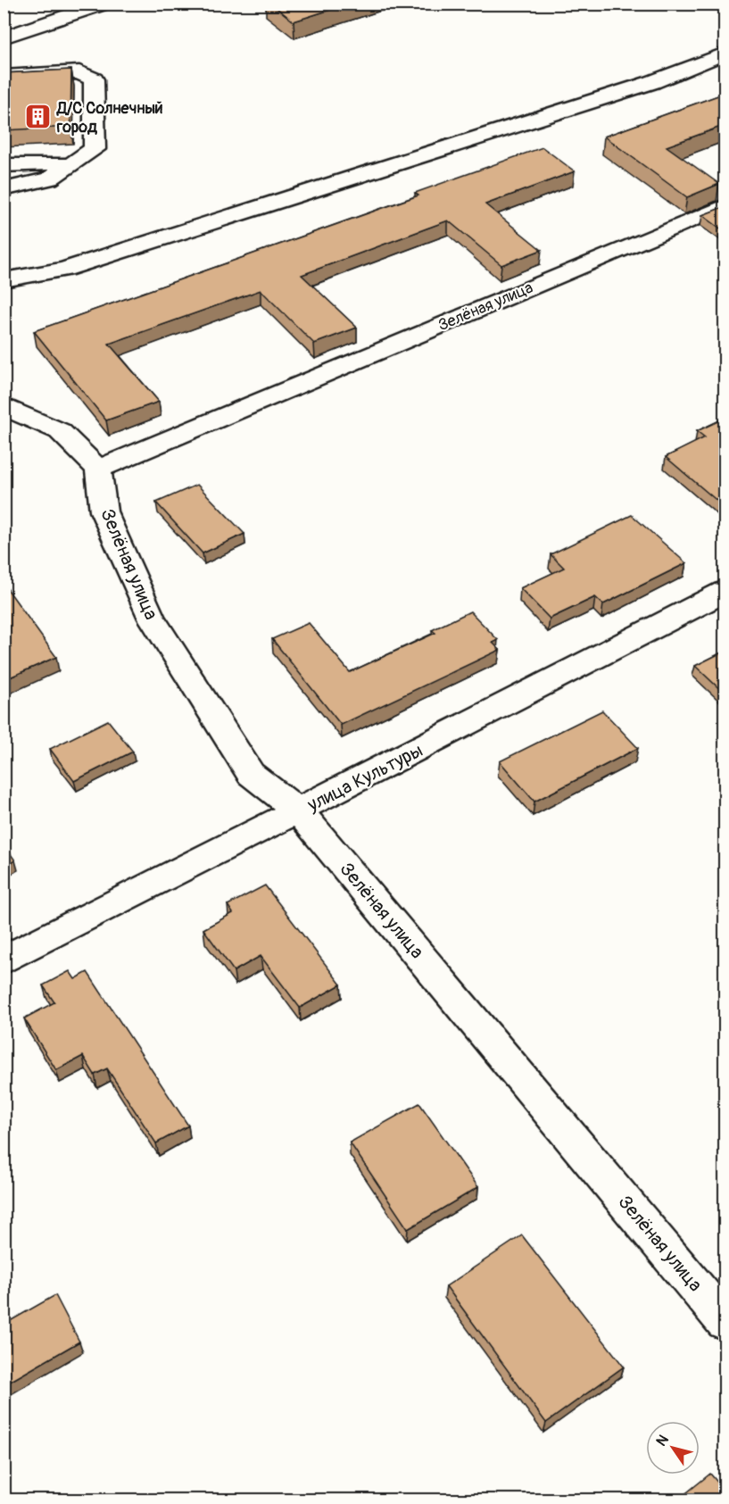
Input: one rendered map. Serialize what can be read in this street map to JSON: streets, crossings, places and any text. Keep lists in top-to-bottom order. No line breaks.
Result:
{"streets":{"street":["Зелёная улица","улица Культуры"]},"crossings":[["Зелёная улица","улица Культуры"]],"places":{"building":["Д/С Солнечный город"]},"north":"top left"}
